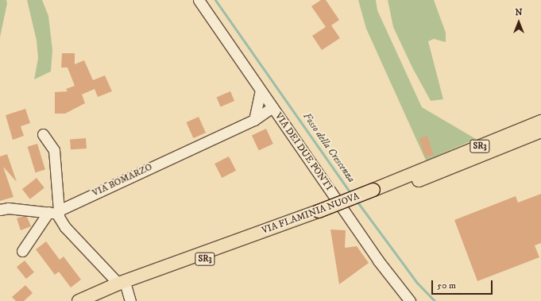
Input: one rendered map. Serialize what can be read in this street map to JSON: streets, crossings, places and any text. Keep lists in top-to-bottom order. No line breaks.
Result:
{"streets":{"main road":["SR3","VIA FLAMINIA NUOVA"],"street":["VIA DEI DUE PONTI","VIA BOMARZO"]},"crossings":[["VIA DEI DUE PONTI","VIA BOMARZO"]],"water":["Fosso della Crescenza"],"scale_bar":"50 m","north":"top"}
